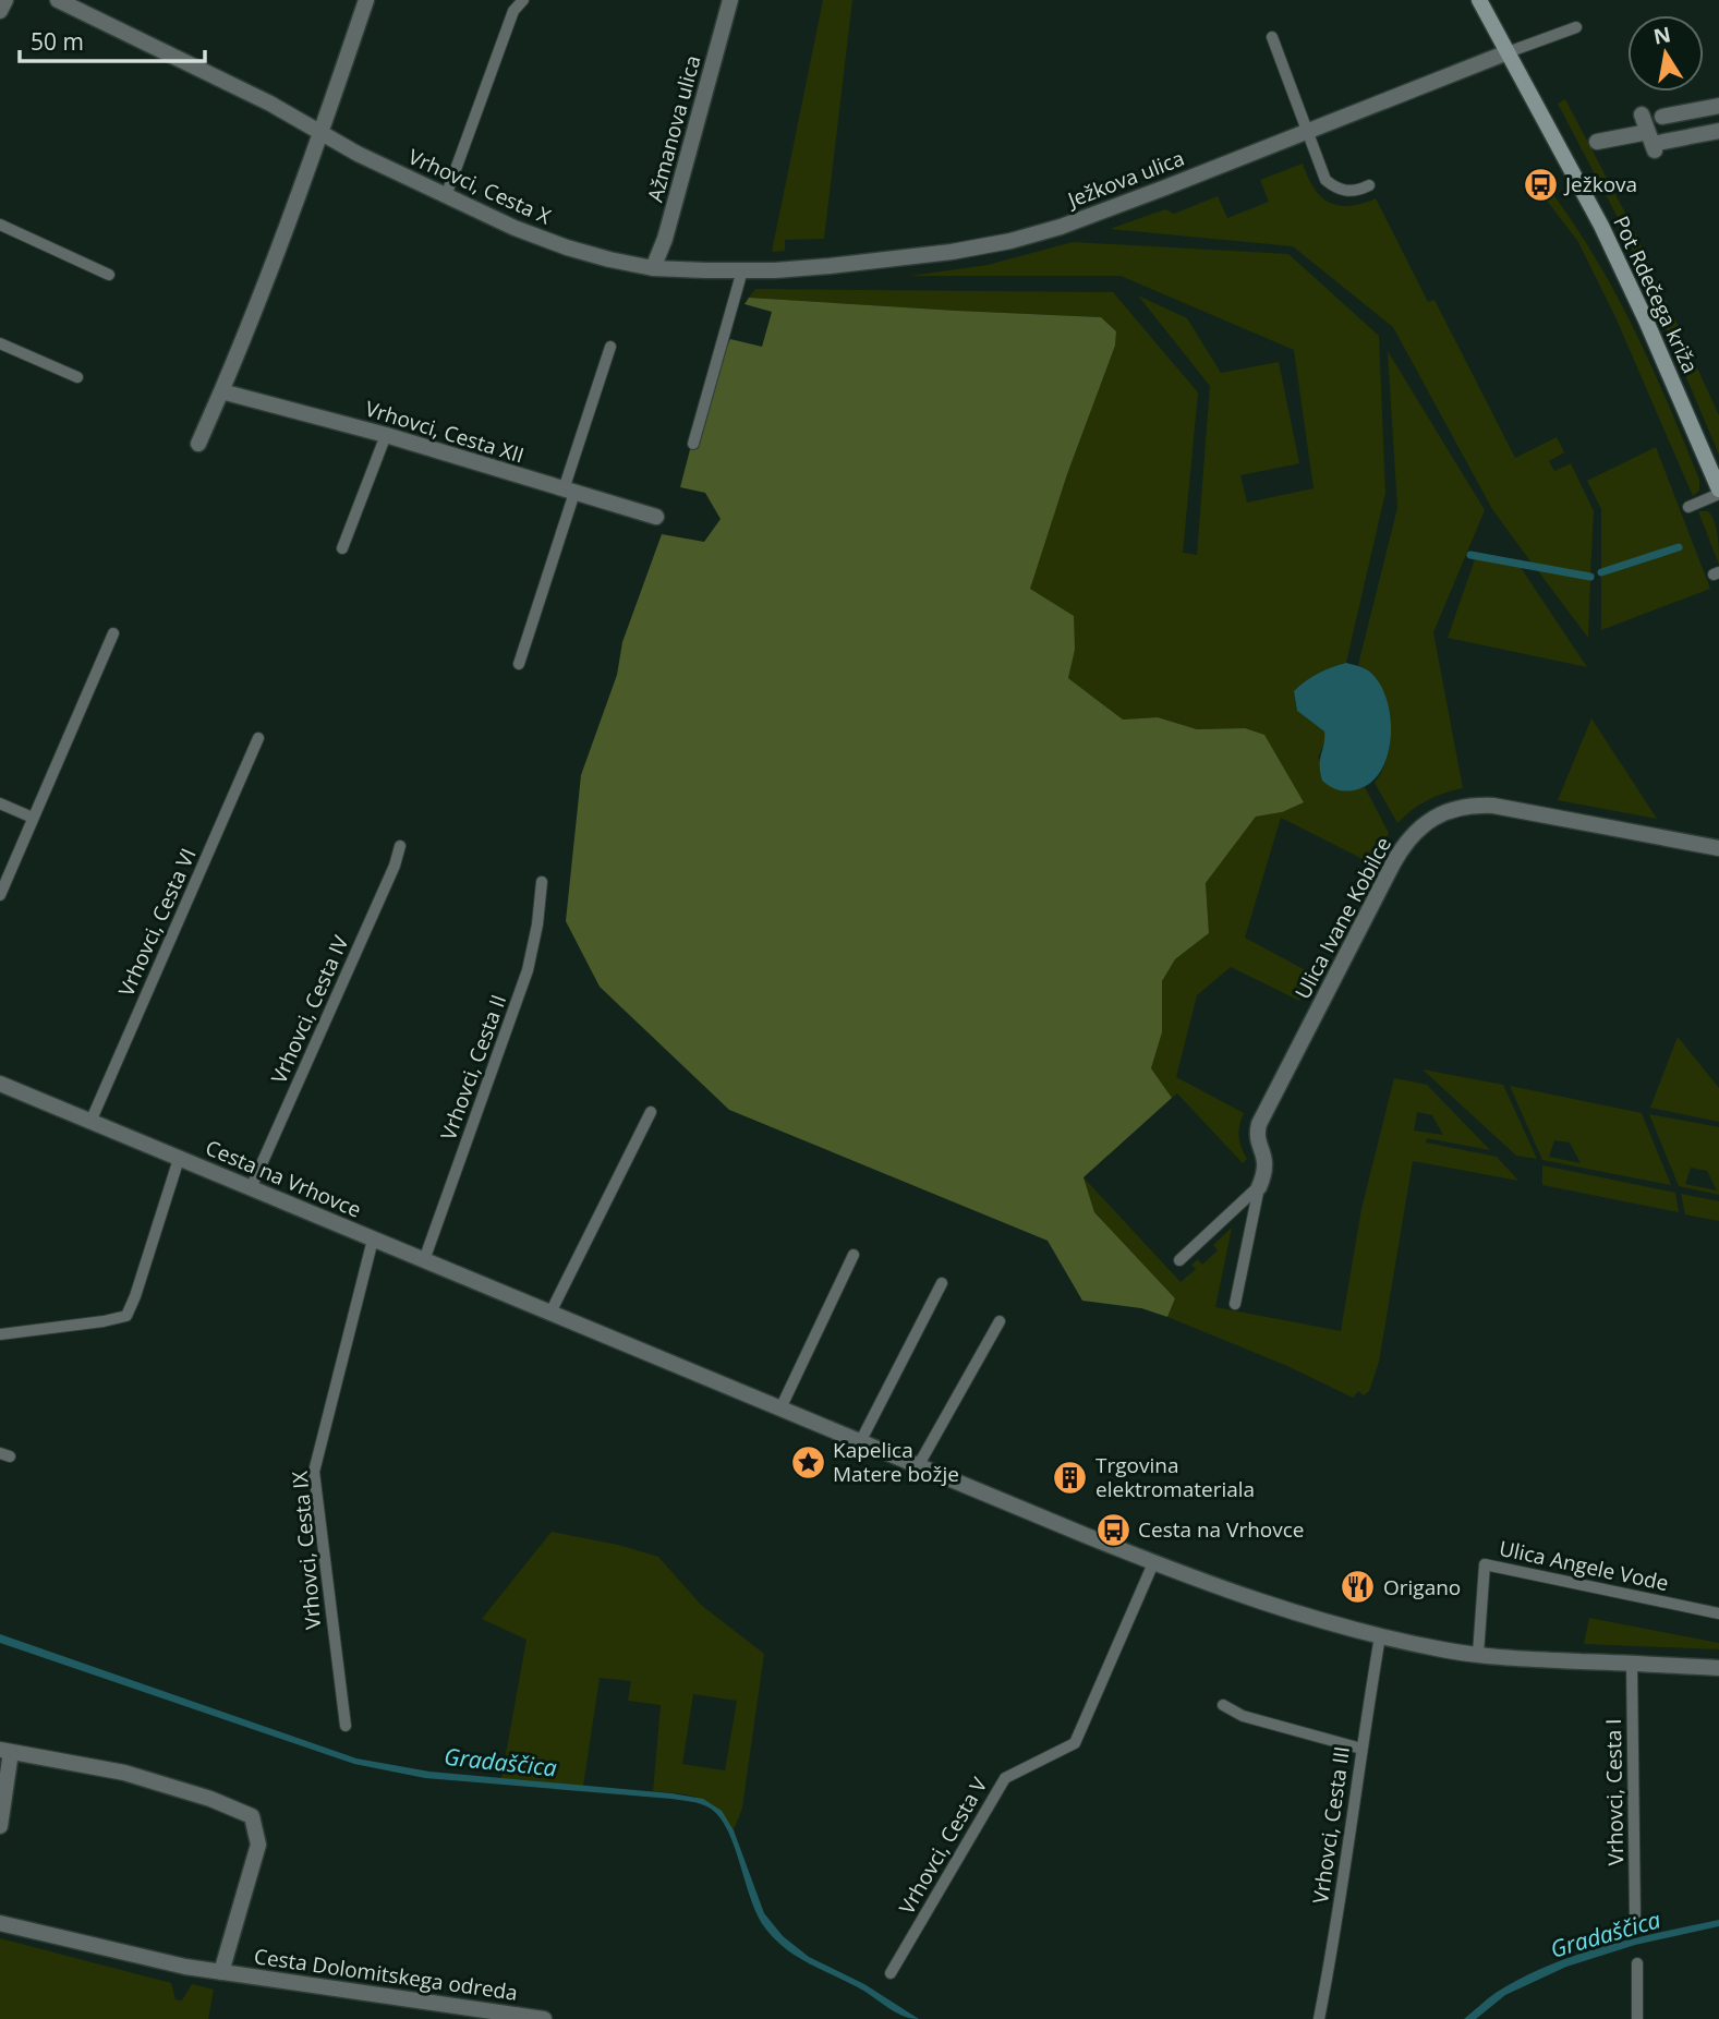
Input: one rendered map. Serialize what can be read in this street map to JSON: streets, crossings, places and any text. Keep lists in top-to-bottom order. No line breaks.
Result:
{"streets":{"main road":["Pot Rdečega križa"],"street":["Ažmanova ulica","Ježkova ulica","Vrhovci, Cesta X","Vrhovci, Cesta XII","Ulica Ivane Kobilce","Cesta na Vrhovce","Cesta Dolomitskega odreda"],"lane":["Vrhovci, Cesta VI","Vrhovci, Cesta IV","Vrhovci, Cesta II","Vrhovci, Cesta IX","Ulica Angele Vode","Vrhovci, Cesta I","Vrhovci, Cesta III","Vrhovci, Cesta V"]},"crossings":[["Ažmanova ulica","Vrhovci, Cesta X"],["Ježkova ulica","Vrhovci, Cesta X"],["Ježkova ulica","Pot Rdečega križa"],["Vrhovci, Cesta VI","Cesta na Vrhovce"],["Vrhovci, Cesta IV","Cesta na Vrhovce"],["Vrhovci, Cesta II","Cesta na Vrhovce"],["Cesta na Vrhovce","Vrhovci, Cesta IX"],["Cesta na Vrhovce","Ulica Angele Vode"],["Cesta na Vrhovce","Vrhovci, Cesta I"],["Cesta na Vrhovce","Vrhovci, Cesta III"],["Cesta na Vrhovce","Vrhovci, Cesta V"]],"water":["Gradaščica"],"places":{"bus stop":["Ježkova","Cesta na Vrhovce"],"place":["Kapelica Matere božje"],"building":["Trgovina elektromateriala"],"restaurant":["Origano"]},"scale_bar":"50 m","north":"top"}
